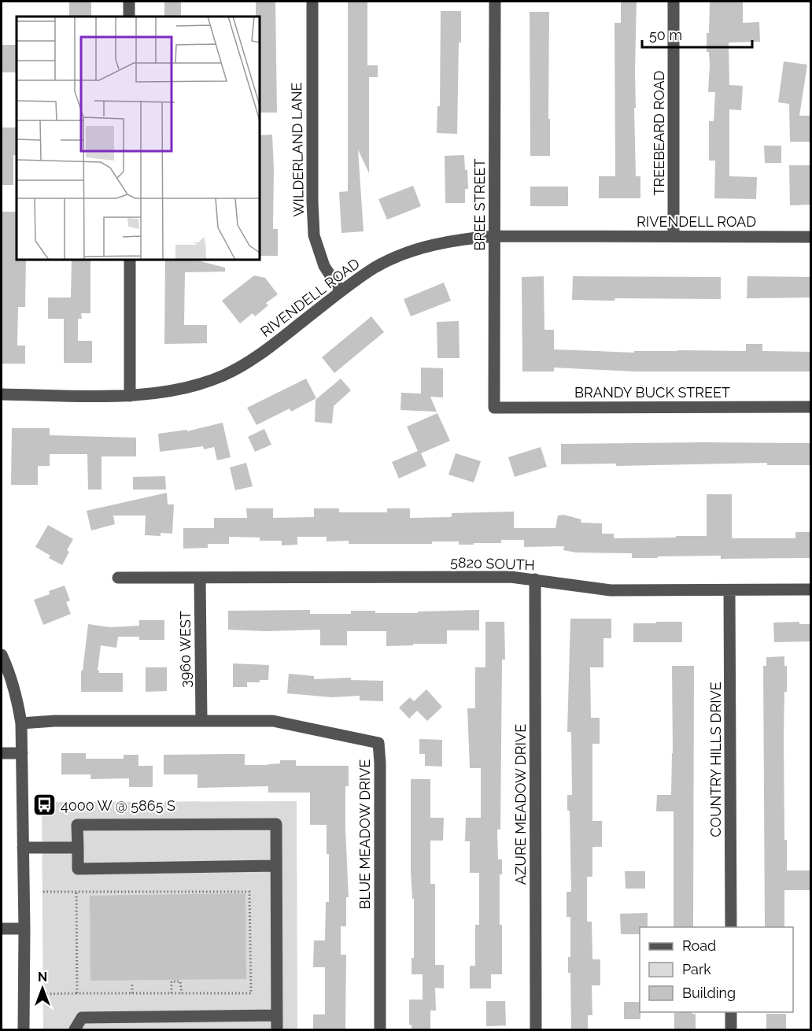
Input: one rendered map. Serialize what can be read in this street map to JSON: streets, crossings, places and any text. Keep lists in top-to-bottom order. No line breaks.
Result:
{"streets":{"street":["TREEBEARD ROAD","WILDERLAND LANE","BREE STREET","RIVENDELL ROAD","BRANDY BUCK STREET","5820 SOUTH","3960 WEST","COUNTRY HILLS DRIVE","AZURE MEADOW DRIVE","BLUE MEADOW DRIVE"]},"crossings":[["TREEBEARD ROAD","RIVENDELL ROAD"],["WILDERLAND LANE","RIVENDELL ROAD"],["BREE STREET","RIVENDELL ROAD"],["BREE STREET","BRANDY BUCK STREET"],["5820 SOUTH","3960 WEST"],["5820 SOUTH","COUNTRY HILLS DRIVE"],["5820 SOUTH","AZURE MEADOW DRIVE"],["3960 WEST","BLUE MEADOW DRIVE"]],"places":{"bus stop":["4000 W @ 5865 S"]},"legend":["Road","Park","Building"],"scale_bar":"50 m","north":"top"}
